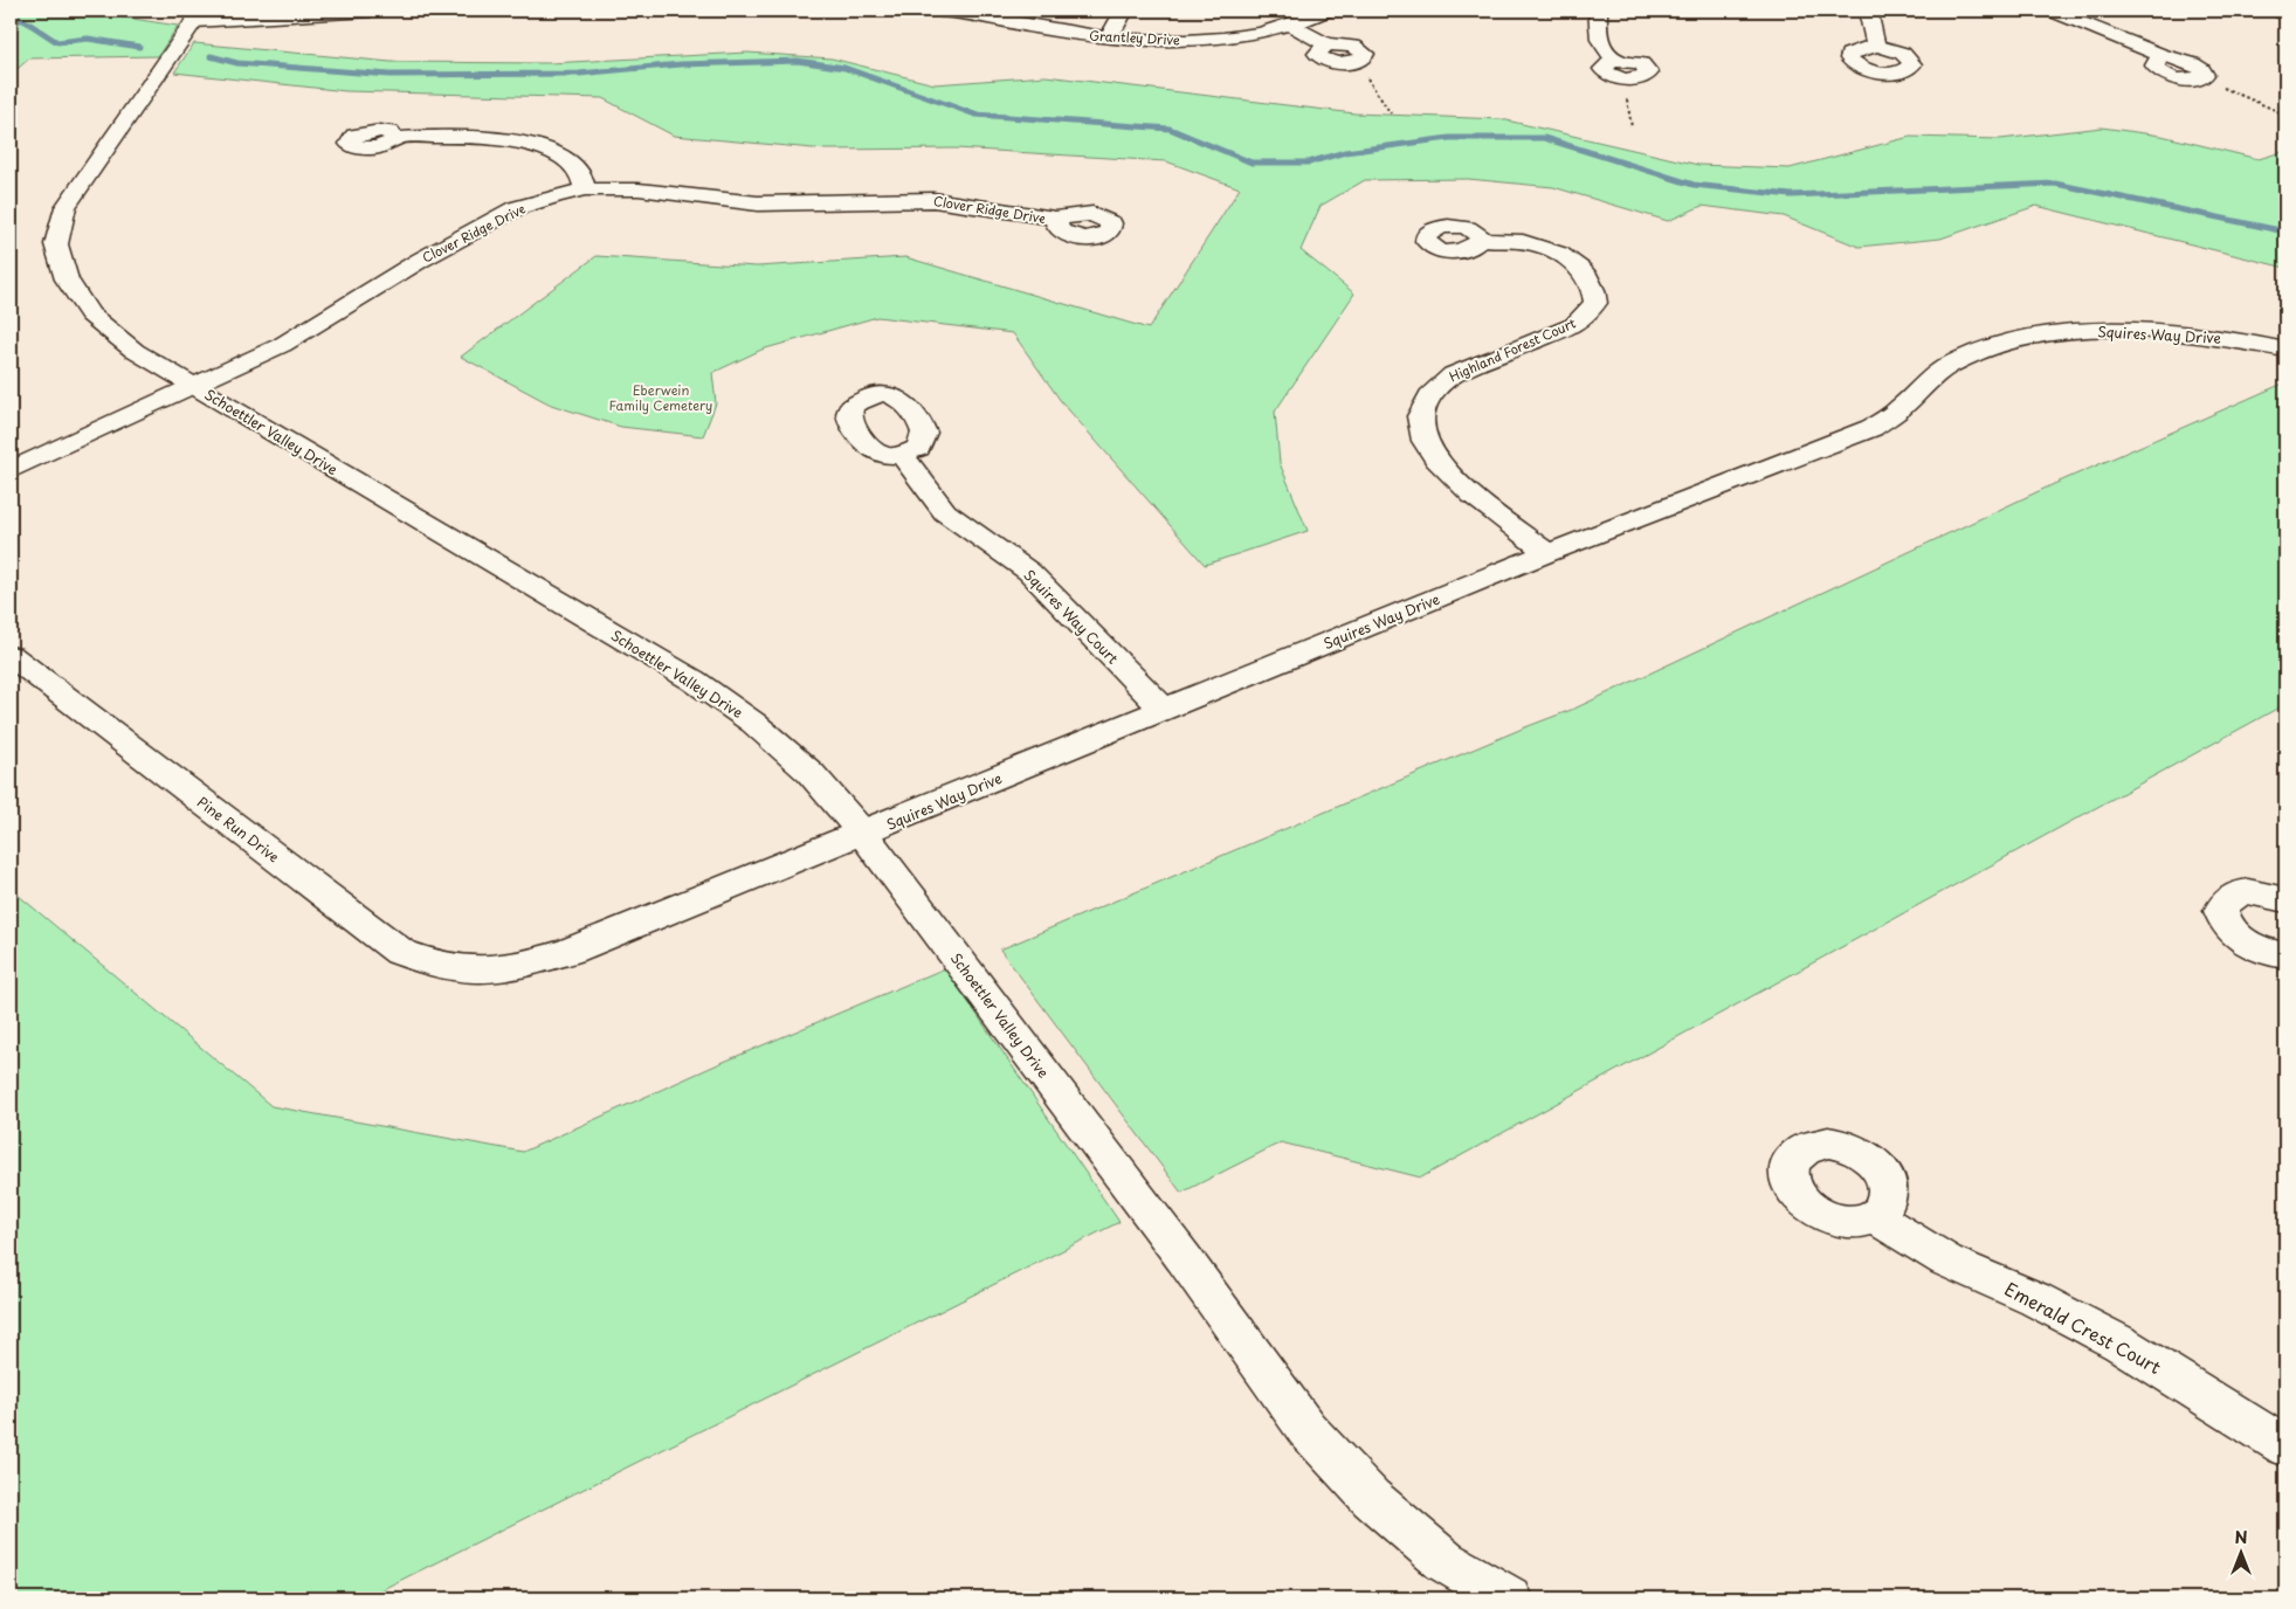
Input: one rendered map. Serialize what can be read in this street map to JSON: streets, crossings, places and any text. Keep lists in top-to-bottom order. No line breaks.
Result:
{"streets":{"street":["Grantley Drive","Clover Ridge Drive","Squires Way Drive","Highland Forest Court","Schoettler Valley Drive","Squires Way Court","Pine Run Drive","Emerald Crest Court"]},"crossings":[["Clover Ridge Drive","Schoettler Valley Drive"],["Squires Way Drive","Highland Forest Court"],["Squires Way Drive","Schoettler Valley Drive"],["Squires Way Drive","Squires Way Court"],["Squires Way Drive","Pine Run Drive"]],"parks":["Eberwein Family Cemetery"],"north":"top"}
